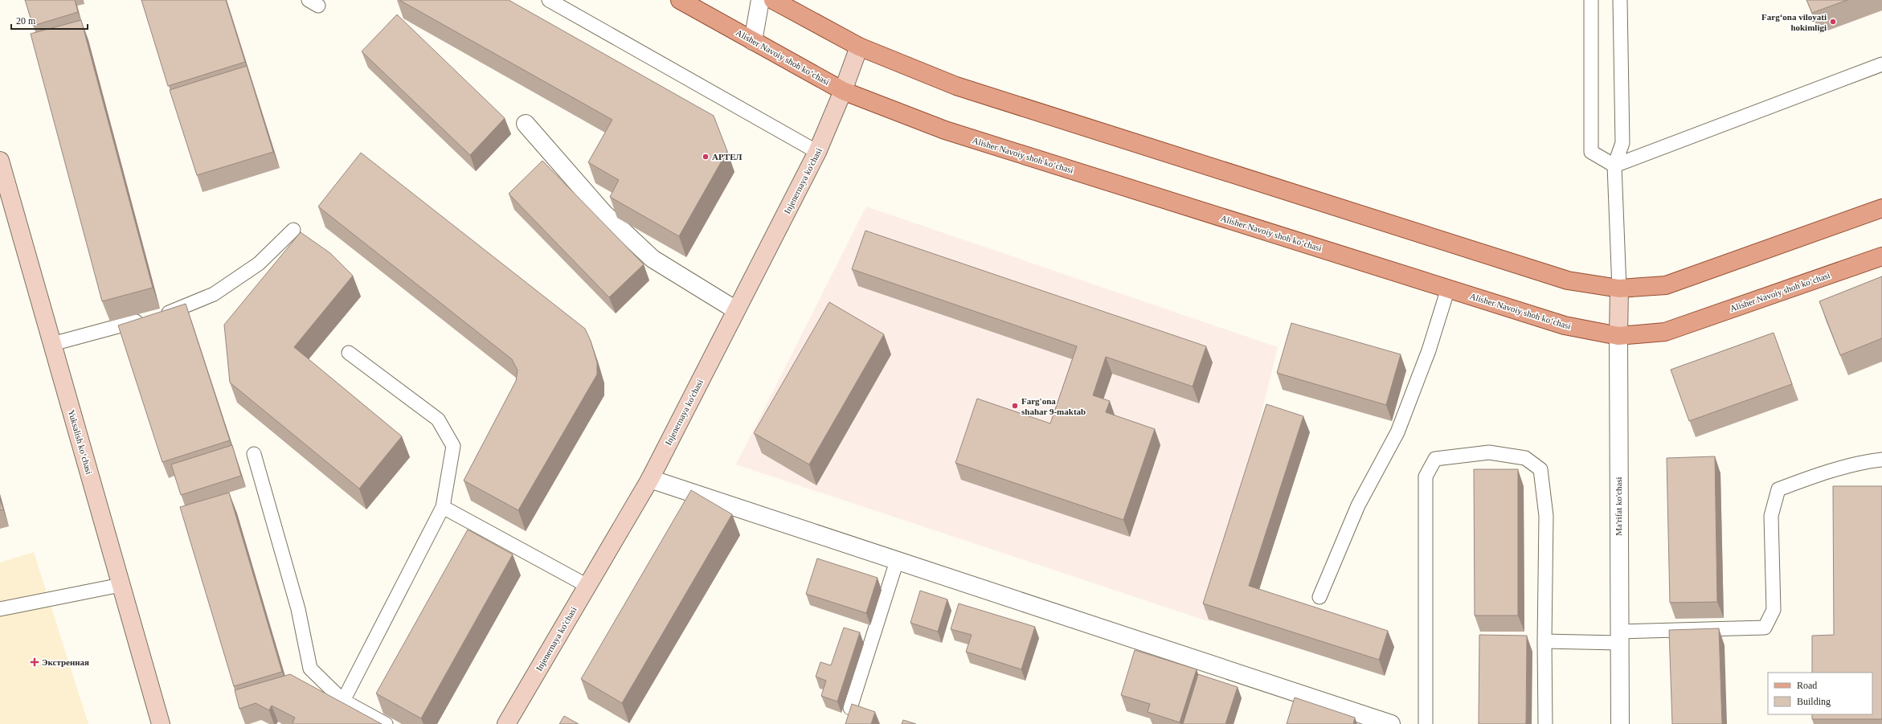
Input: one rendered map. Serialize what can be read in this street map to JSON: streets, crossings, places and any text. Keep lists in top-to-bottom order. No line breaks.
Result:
{"streets":{"main road":["Alisher Navoiy shoh koʻchasi"],"street":["Injenernaya ko'chasi","Yuksalish koʻchasi","Ma'rifat ko'chasi"]},"crossings":[["Alisher Navoiy shoh koʻchasi","Injenernaya ko'chasi"],["Alisher Navoiy shoh koʻchasi","Ma'rifat ko'chasi"]],"places":{"other":["Farg‘ona viloyati hokimligi","АРТЕЛ","Farg'ona shahar 9-maktab"],"health":["Экстренная"]},"legend":["Road","Building"],"scale_bar":"20 m"}
